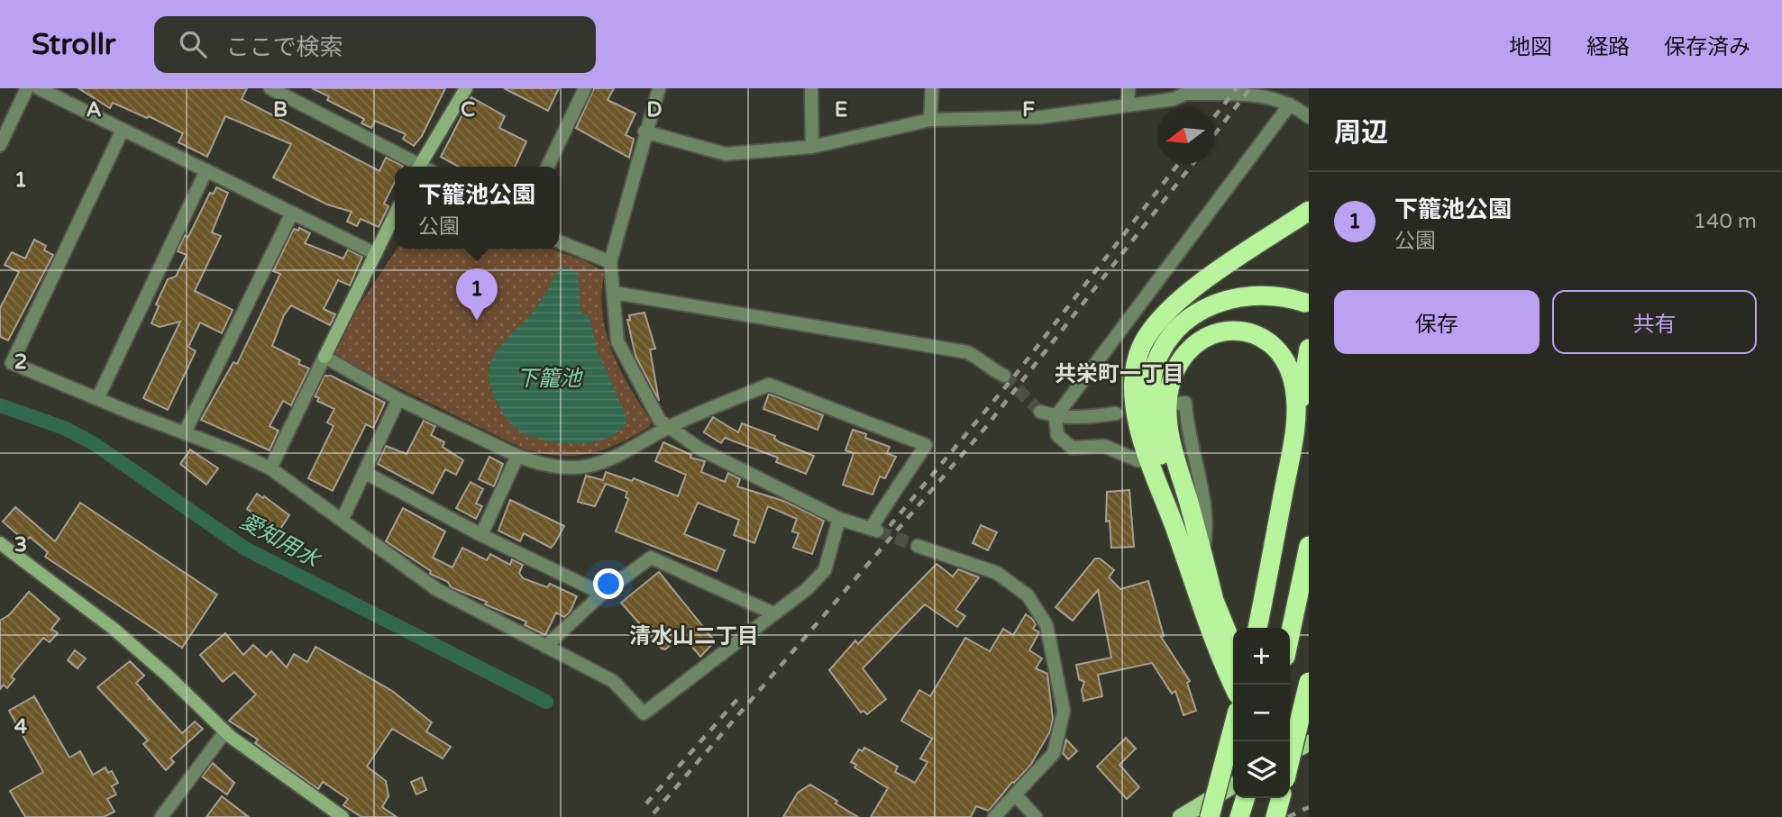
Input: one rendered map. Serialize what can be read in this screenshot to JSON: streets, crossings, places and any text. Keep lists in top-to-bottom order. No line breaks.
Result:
{"districts":["共栄町一丁目","清水山二丁目"],"water":["下籠池","愛知用水"],"north":"left","page":{"header":"Strollr","search":"ここで検索","nav":["地図","経路","保存済み"],"heading":"周辺","popup":["下籠池公園","公園"],"list":[{"mark":"1","name":"下籠池公園","note":"公園","value":"140 m"}],"pins":"1","buttons":["保存","共有"],"map_buttons":["+","−"]},"grid":{"columns":["A","B","C","D","E","F"],"rows":["1","2","3","4"]}}
